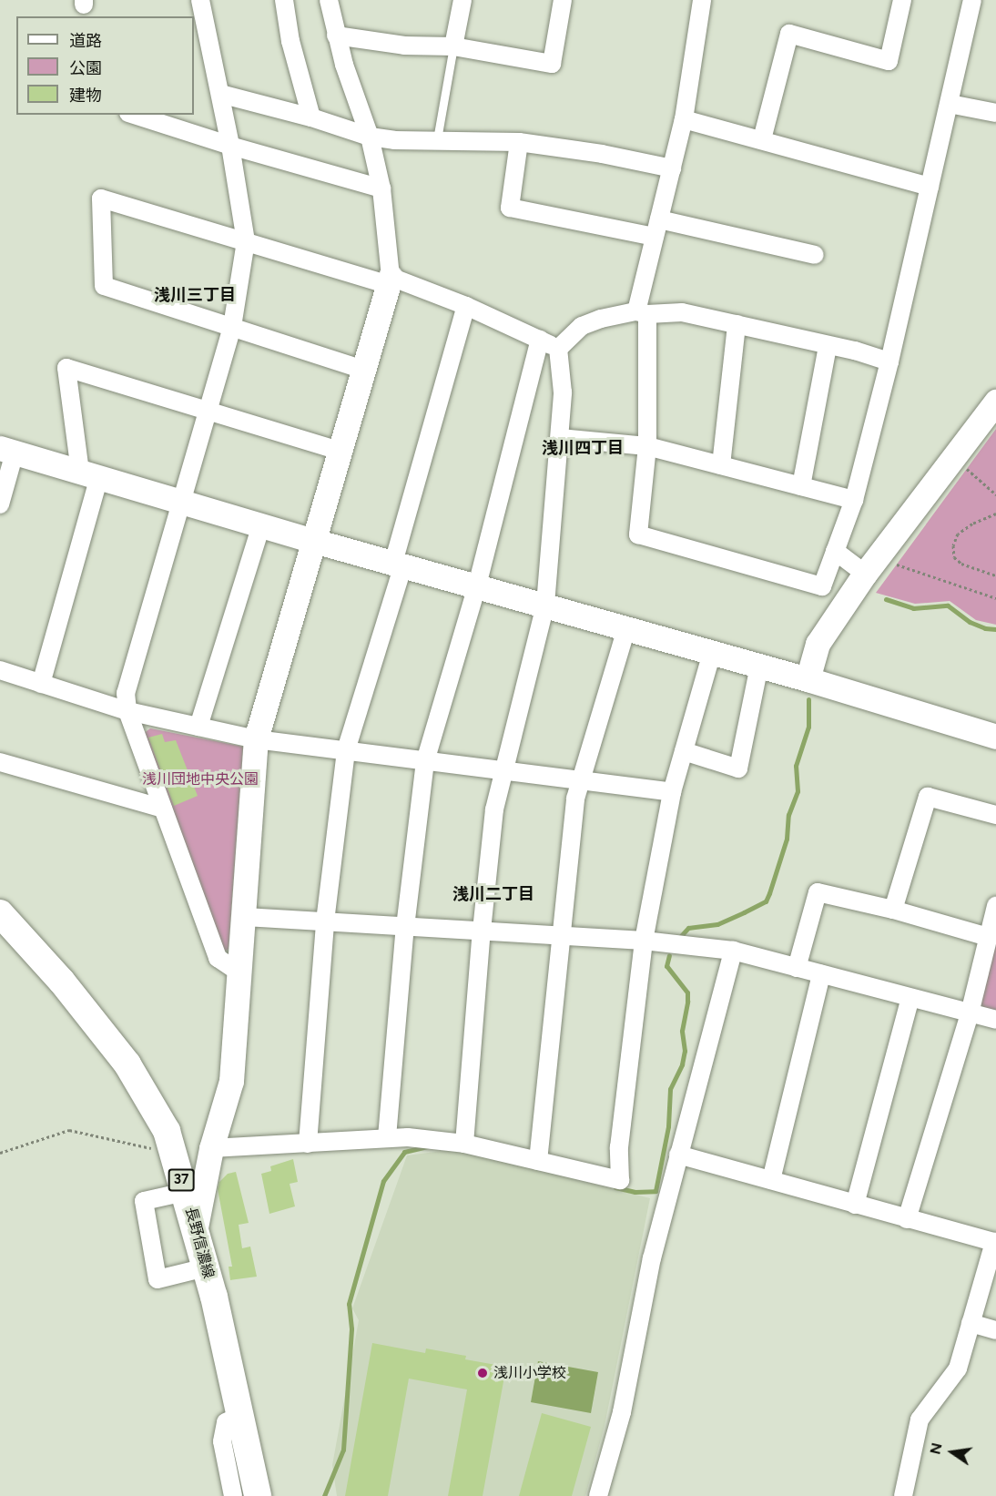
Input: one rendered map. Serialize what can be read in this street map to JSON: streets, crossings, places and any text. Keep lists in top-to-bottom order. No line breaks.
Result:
{"streets":{"main road":["37","長野信濃線"]},"districts":["浅川三丁目","浅川四丁目","浅川二丁目"],"parks":["浅川団地中央公園"],"places":["浅川小学校"],"legend":["道路","公園","建物"],"north":"left"}
